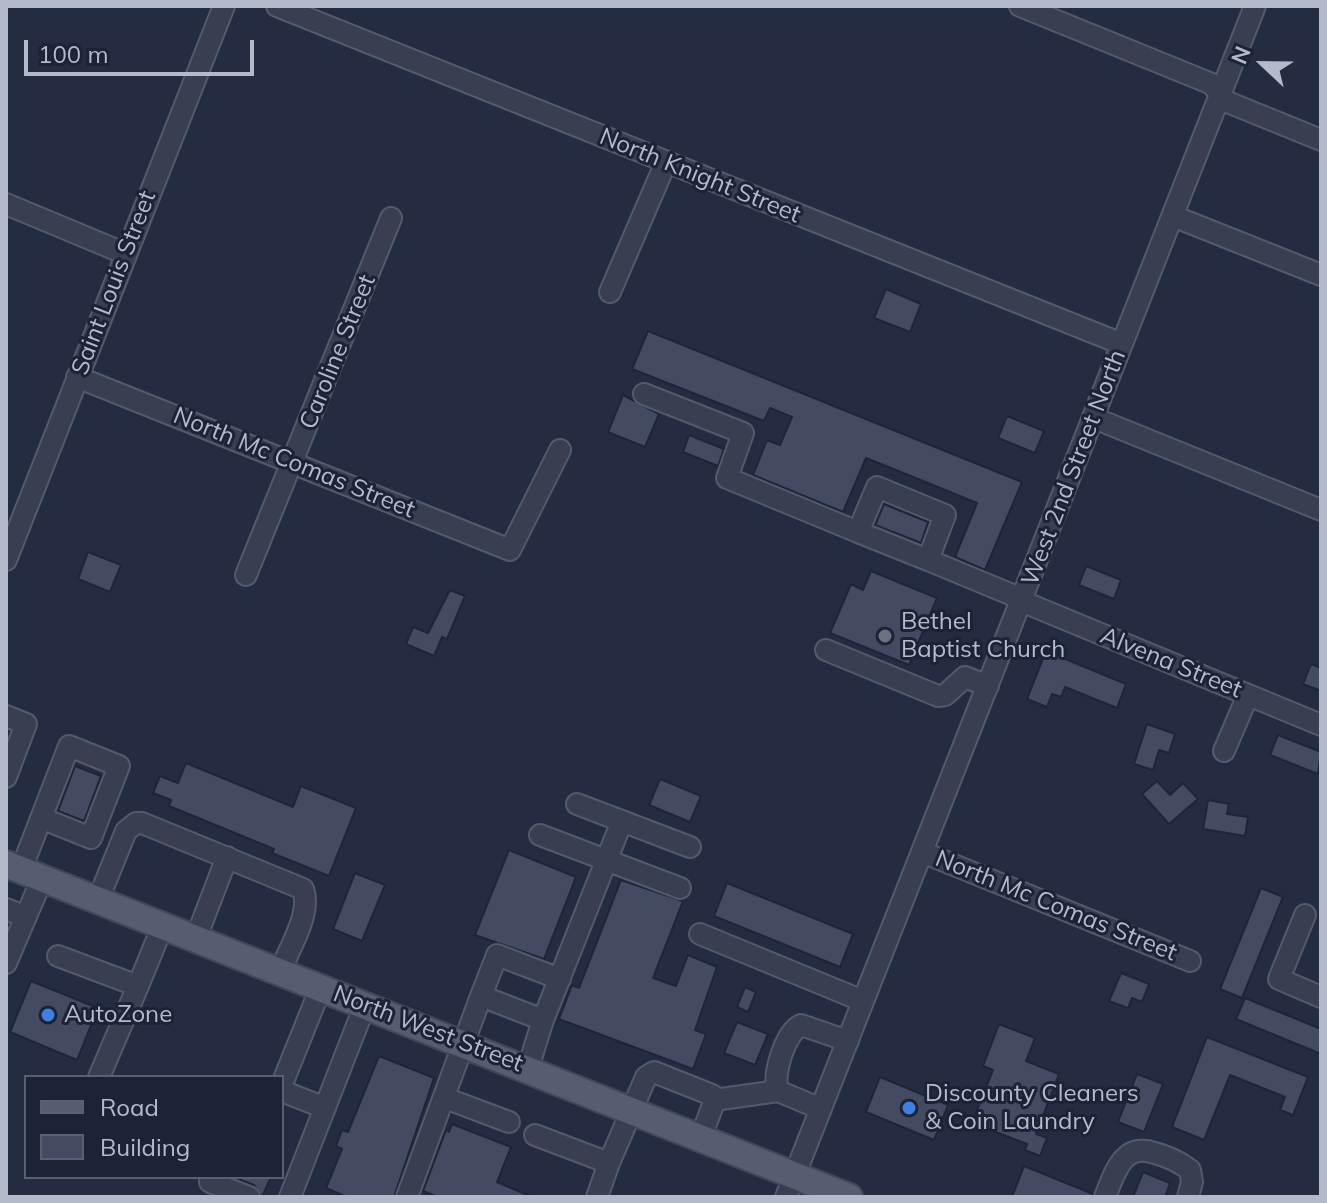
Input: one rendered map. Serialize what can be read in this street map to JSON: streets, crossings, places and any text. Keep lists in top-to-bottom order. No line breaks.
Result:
{"streets":{"main road":["North West Street"],"street":["North Knight Street","Saint Louis Street","Caroline Street","North Mc Comas Street","West 2nd Street North","Alvena Street"]},"crossings":[["North Knight Street","West 2nd Street North"],["Saint Louis Street","North Mc Comas Street"],["Caroline Street","North Mc Comas Street"],["North Mc Comas Street","West 2nd Street North"],["West 2nd Street North","Alvena Street"],["West 2nd Street North","North West Street"]],"places":["Bethel Baptist Church","AutoZone","Discounty Cleaners & Coin Laundry"],"legend":["Road","Building"],"scale_bar":"100 m","north":"left"}
